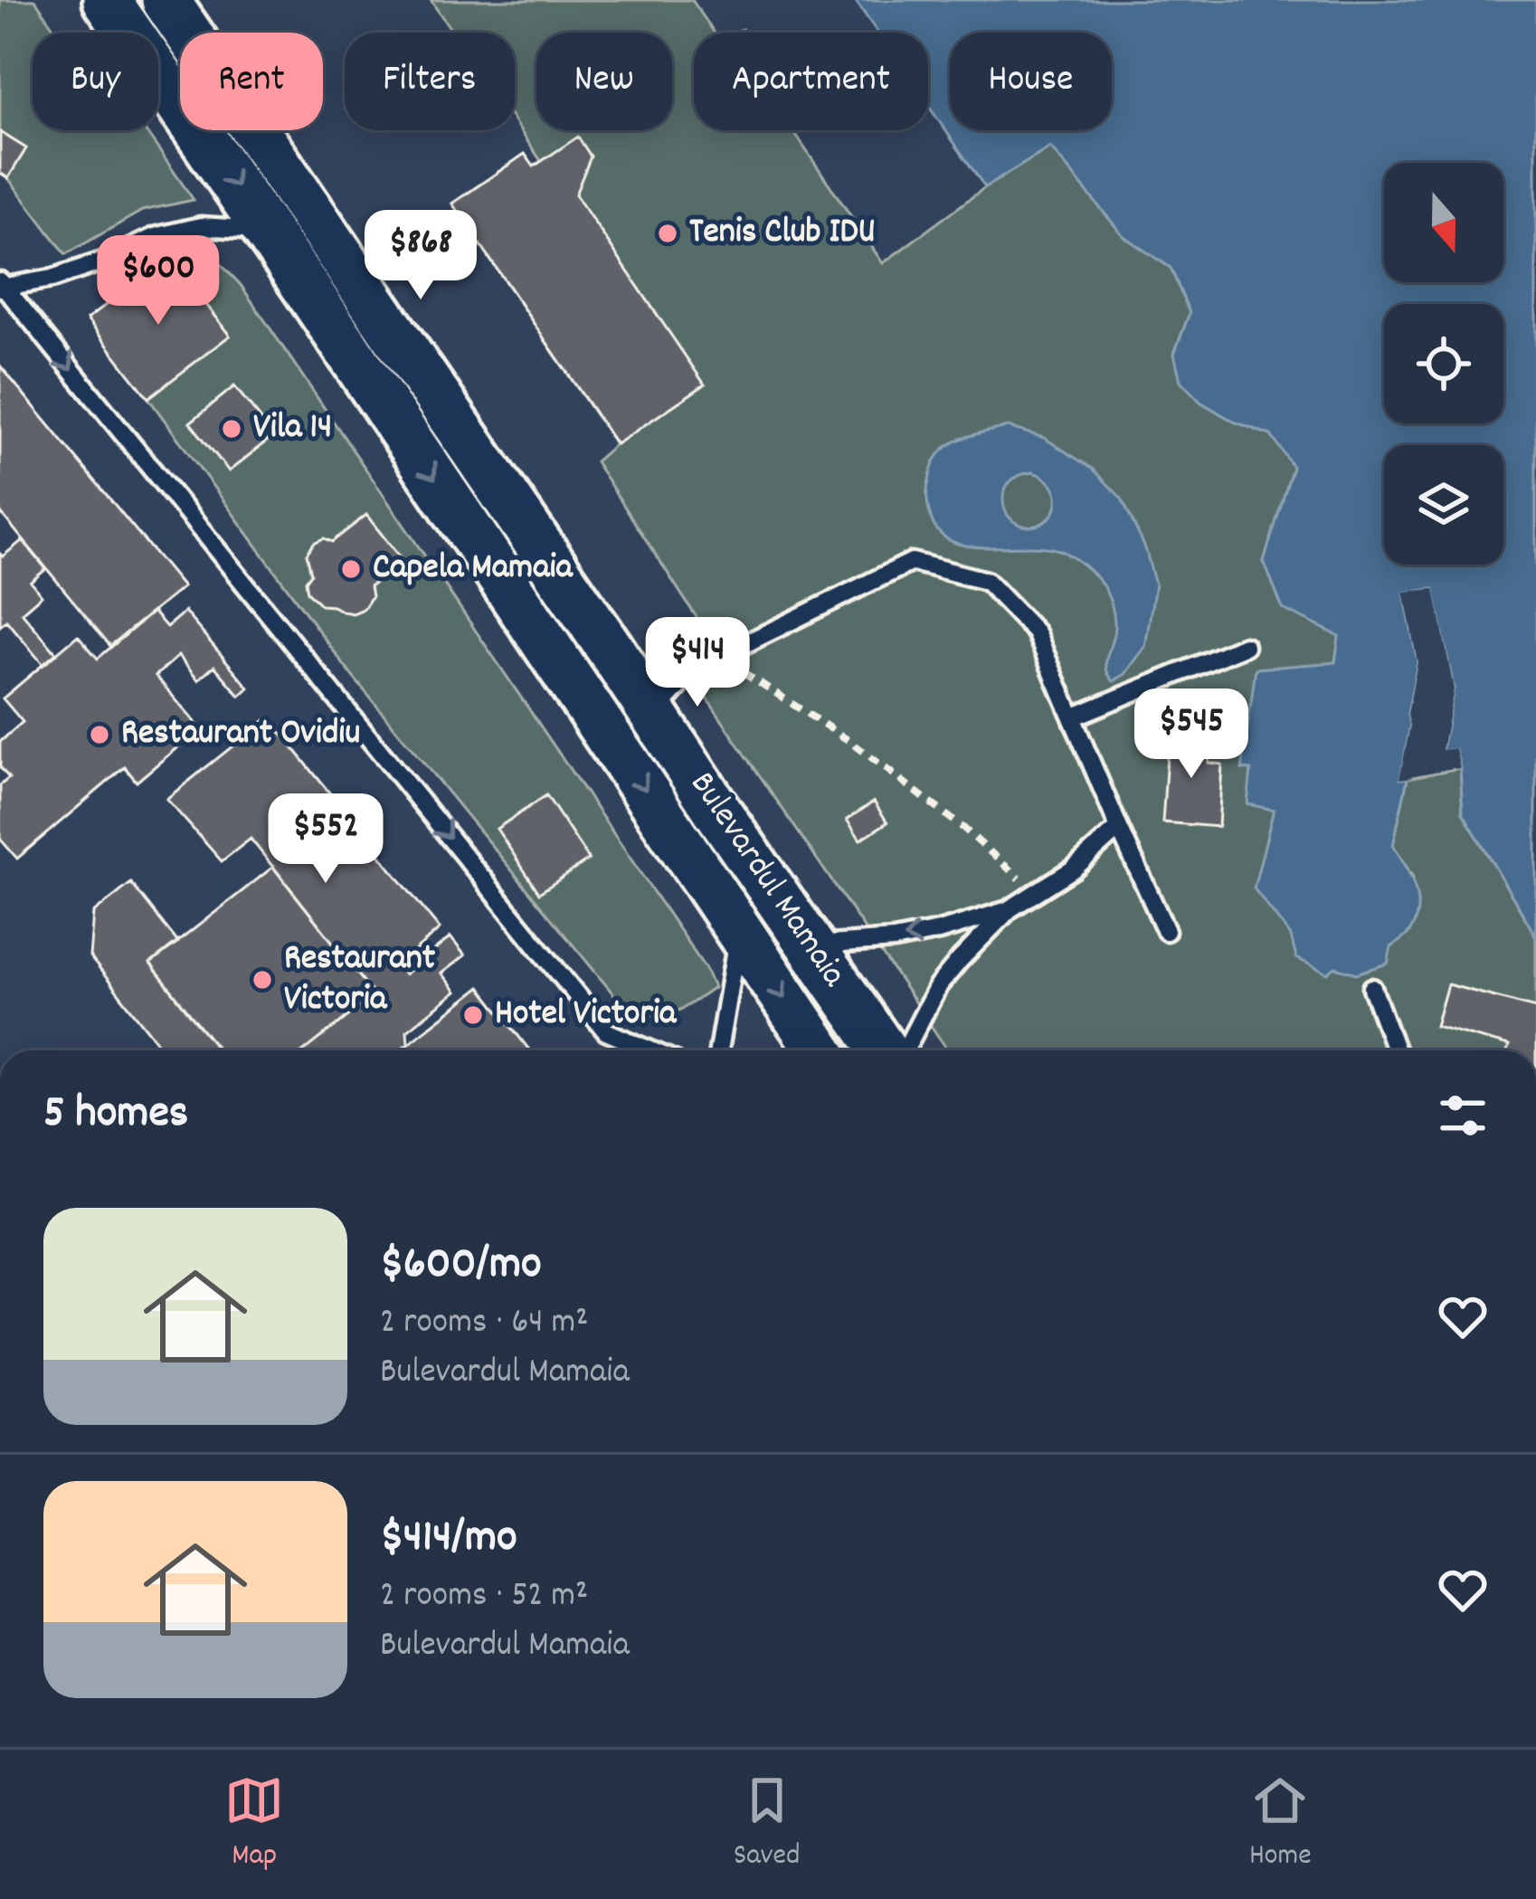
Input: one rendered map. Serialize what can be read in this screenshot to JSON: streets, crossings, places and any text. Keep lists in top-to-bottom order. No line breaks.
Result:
{"streets":{"main road":["Bulevardul Mamaia"]},"places":["Tenis Club IDU","Vila 14","Capela Mamaia","Restaurant Ovidiu","Restaurant Victoria","Hotel Victoria"],"north":"bottom","page":{"chip":["Buy","Rent","Filters","New","Apartment","House"],"price":["$868","$600","$414","$545","$552"],"heading":"5 homes","list":[{"name":"$600/mo","note":"2 rooms · 64 m² · Bulevardul Mamaia"},{"name":"$414/mo","note":"2 rooms · 52 m² · Bulevardul Mamaia"}],"tabs":["Map","Saved","Home"]}}
